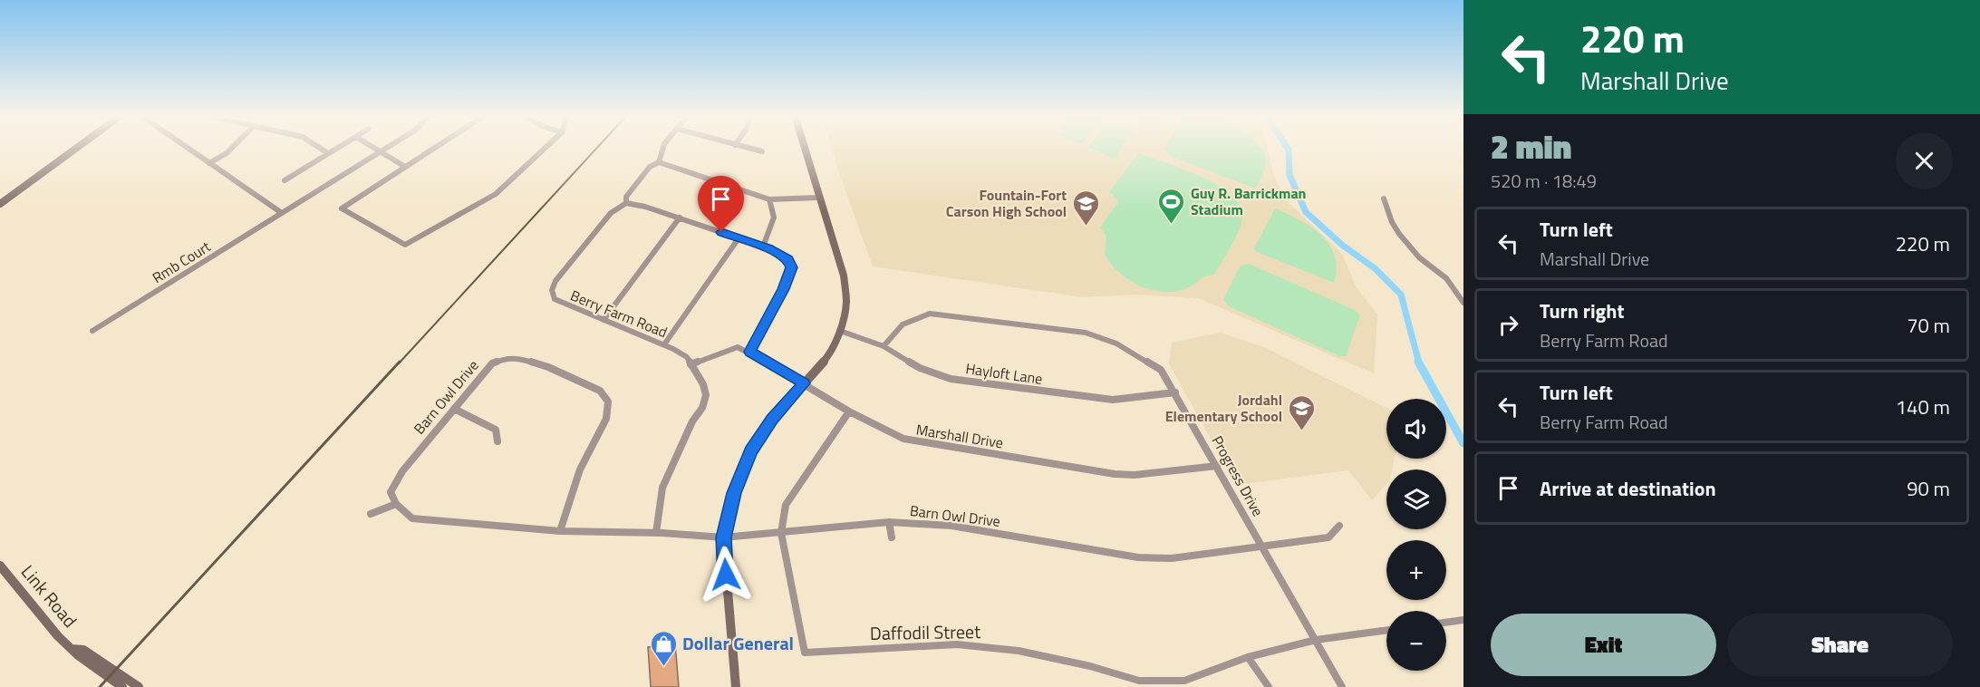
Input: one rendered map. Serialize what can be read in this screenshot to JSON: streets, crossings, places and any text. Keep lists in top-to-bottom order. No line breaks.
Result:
{"streets":{"street":["Rmb Court","Berry Farm Road","Hayloft Lane","Barn Owl Drive","Marshall Drive","Progress Drive","Link Road","Daffodil Street"]},"crossings":[["Berry Farm Road","Barn Owl Drive"],["Hayloft Lane","Progress Drive"],["Barn Owl Drive","Progress Drive"],["Barn Owl Drive","Daffodil Street"],["Marshall Drive","Progress Drive"],["Marshall Drive","Daffodil Street"],["Progress Drive","Daffodil Street"]],"places":{"sports":["Guy R. Barrickman Stadium"],"school or university":["Fountain-Fort Carson High School","Jordahl Elementary School"],"shop":["Dollar General"]},"page":{"turn":["220 m","Marshall Drive"],"heading":["2 min","520 m · 18:49"],"list":[{"name":"Turn left","note":"Marshall Drive","value":"220 m"},{"name":"Turn right","note":"Berry Farm Road","value":"70 m"},{"name":"Turn left","note":"Berry Farm Road","value":"140 m"},{"name":"Arrive at destination","value":"90 m"}],"map_buttons":["+","−"],"buttons":["Exit","Share"]}}
